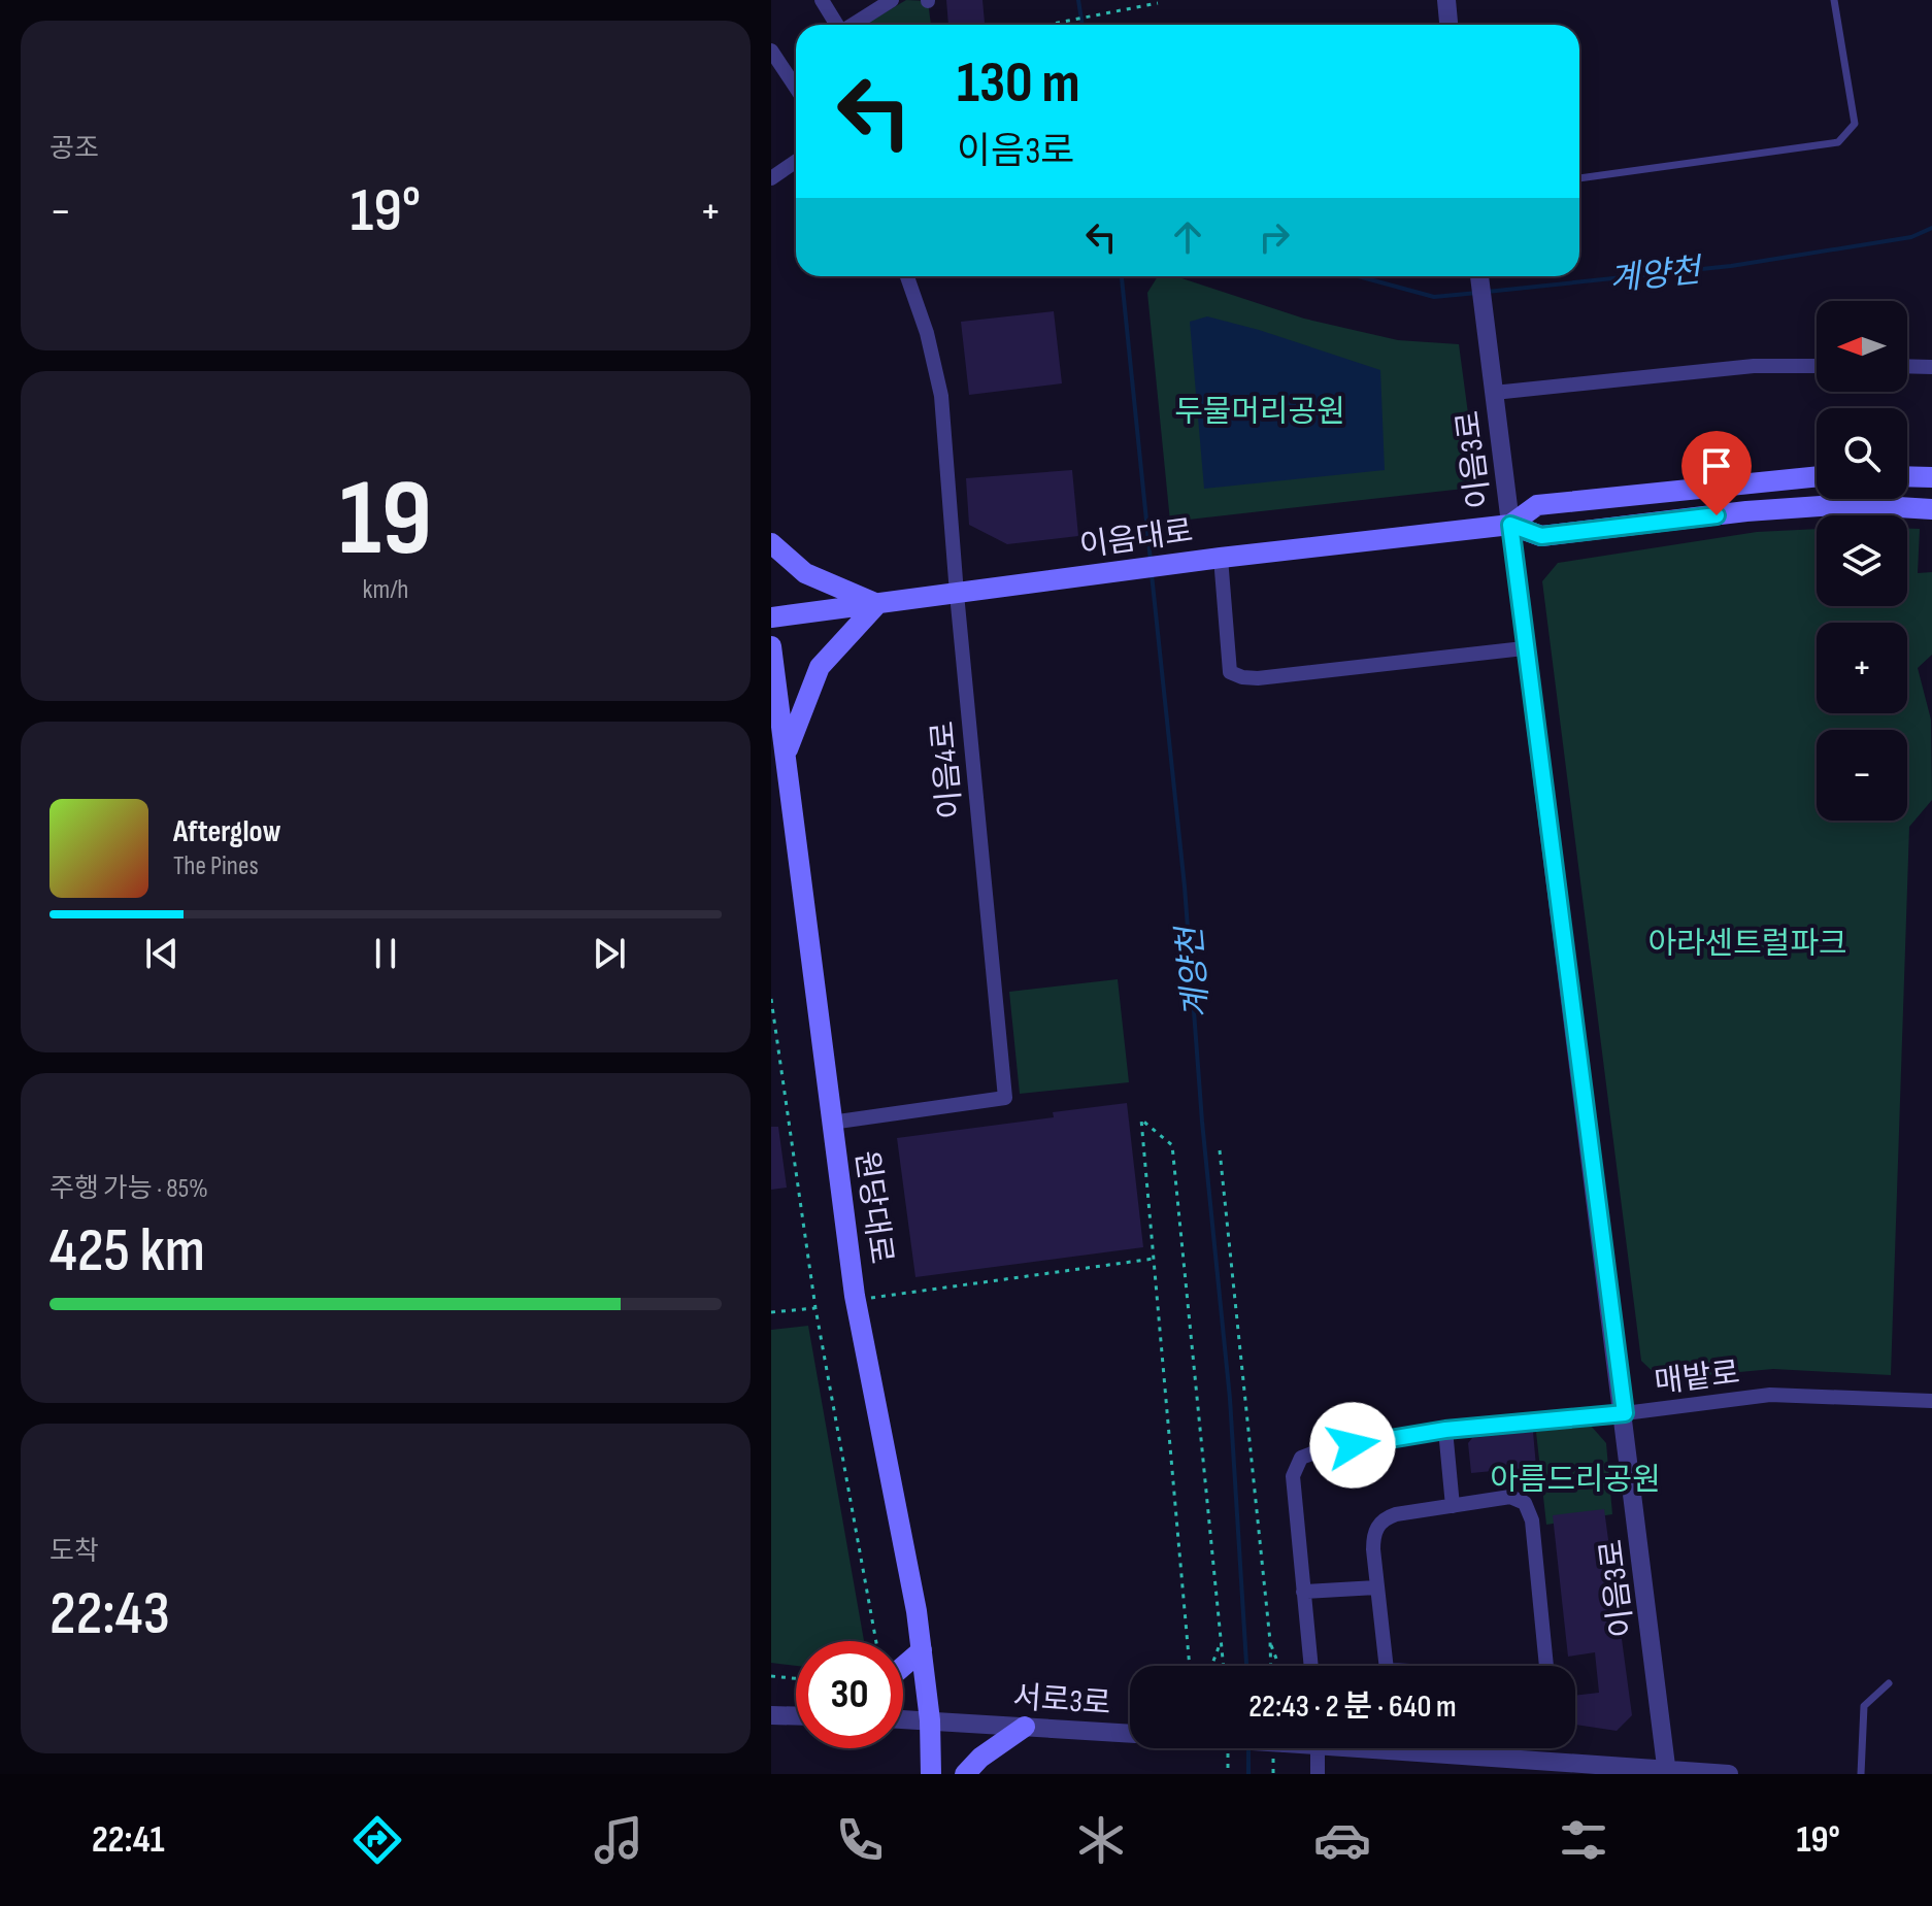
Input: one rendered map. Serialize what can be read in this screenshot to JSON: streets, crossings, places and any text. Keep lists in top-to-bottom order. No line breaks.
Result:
{"streets":{"main road":["이음대로","원당대로"],"street":["이음3로","이음4로","매밭로","서로3로"]},"crossings":[["이음3로","이음대로"],["이음3로","매밭로"],["이음3로","서로3로"],["이음대로","이음4로"],["이음4로","원당대로"],["원당대로","서로3로"]],"water":["계양천"],"parks":["두물머리공원","아라센트럴파크","아름드리공원"],"north":"left","page":{"tile":["공조",["19","km/h"],["주행 가능 · 85%","425 km"],["도착","22:43"]],"turn":["130 m","이음3로"],"heat":["−","19°","+"],"map_buttons":["+","−"],"song":["Afterglow","The Pines"],"limit":"30","trip":"22:43 · 2 분 · 640 m","tabs":["22:41","19°"]}}
